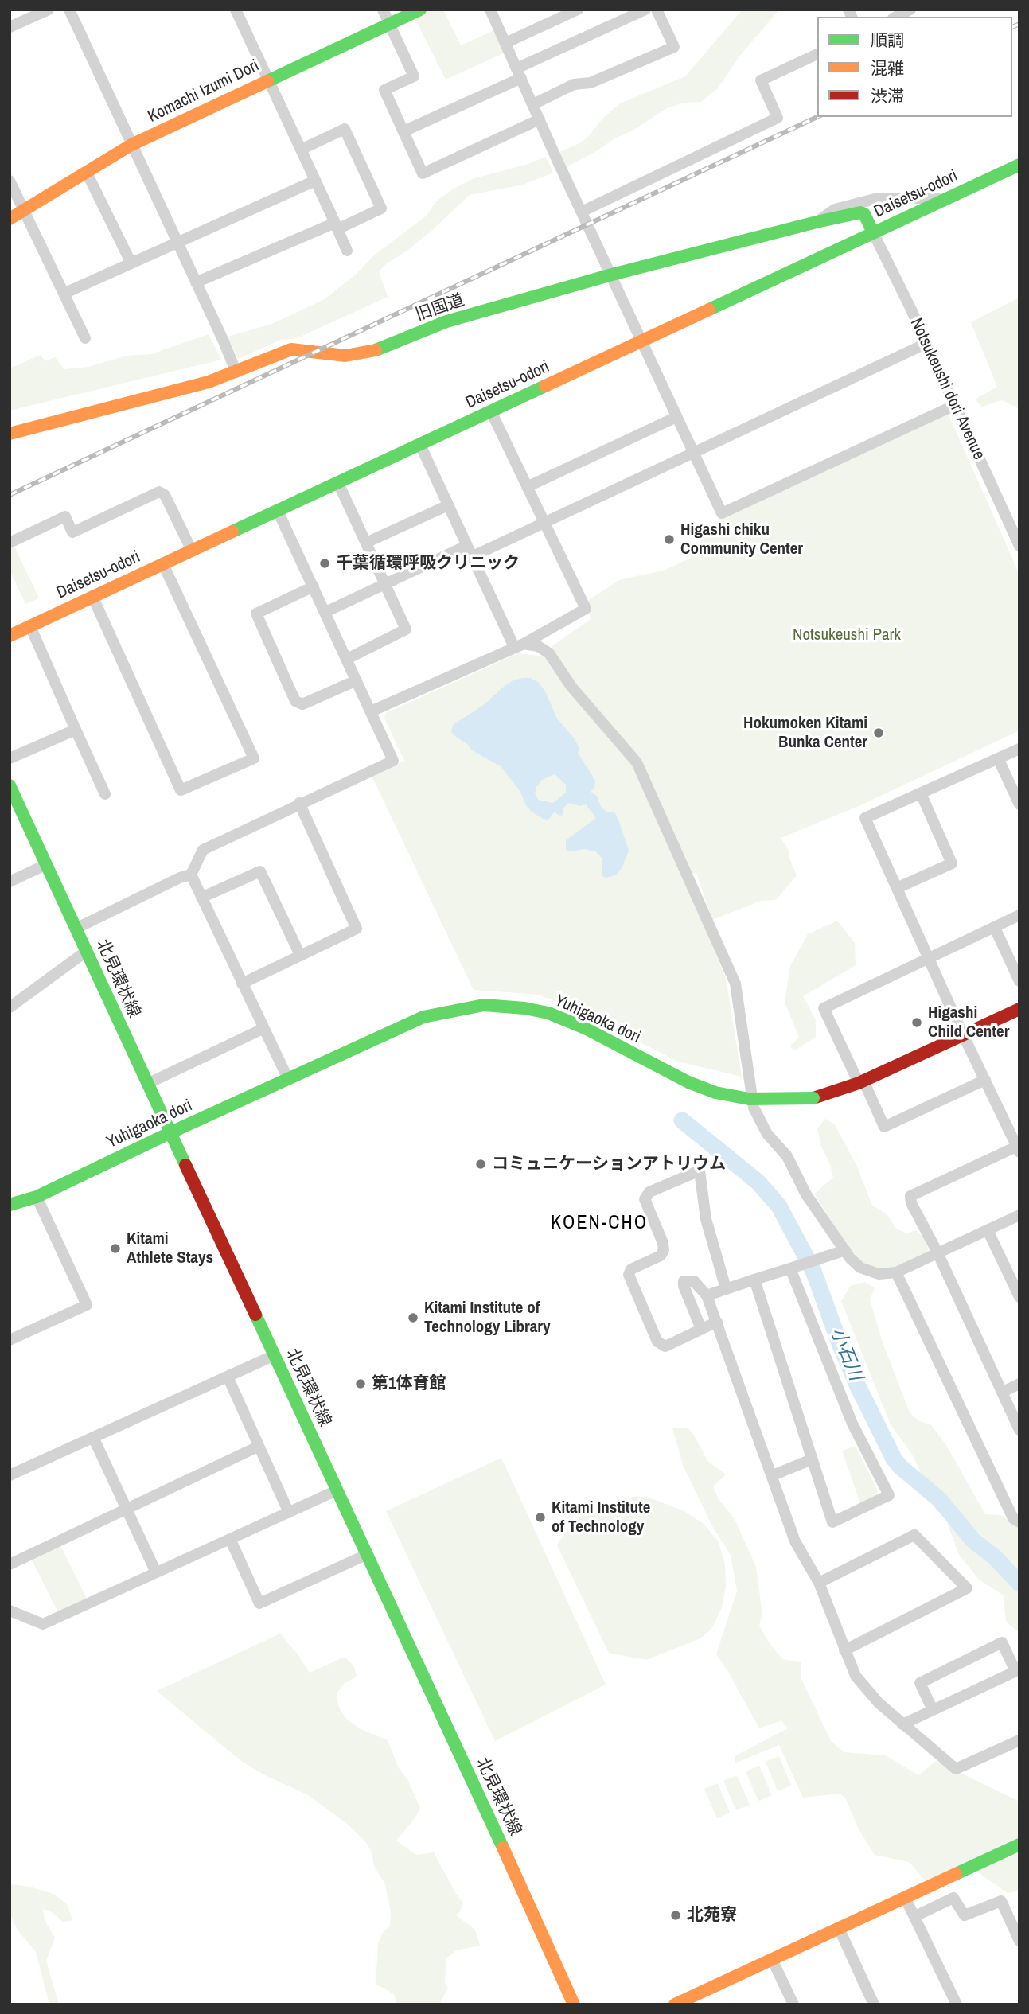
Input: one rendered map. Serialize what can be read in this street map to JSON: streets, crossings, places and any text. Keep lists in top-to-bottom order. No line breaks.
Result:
{"streets":{"main road":["Komachi Izumi Dori","Daisetsu-odori","旧国道","北見環状線","Yuhigaoka dori"],"street":["Notsukeushi dori Avenue"]},"crossings":[["Daisetsu-odori","旧国道"],["Daisetsu-odori","Notsukeushi dori Avenue"],["旧国道","Notsukeushi dori Avenue"],["北見環状線","Yuhigaoka dori"]],"districts":["KOEN-CHO"],"water":["小石川"],"parks":["Notsukeushi Park"],"places":["Higashi chiku Community Center","千葉循環呼吸クリニック","Hokumoken Kitami Bunka Center","Higashi Child Center","コミュニケーションアトリウム","Kitami Athlete Stays","Kitami Institute of Technology Library","第1体育館","Kitami Institute of Technology","北苑寮"],"legend":["順調","混雑","渋滞"]}
